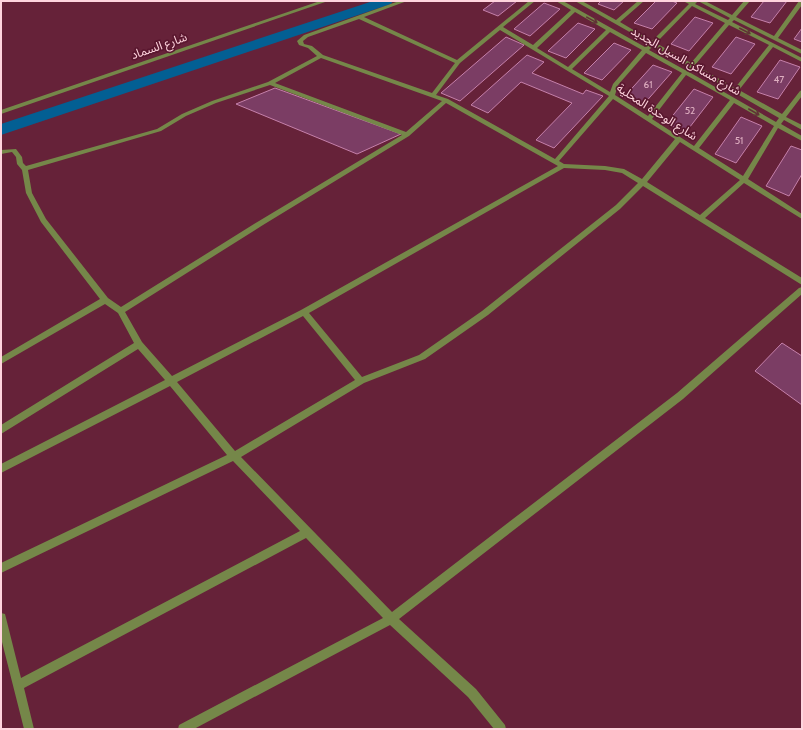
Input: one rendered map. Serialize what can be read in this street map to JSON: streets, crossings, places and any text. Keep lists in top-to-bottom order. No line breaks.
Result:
{"streets":{"street":["شارع السماد","شارع مساكن السيل الجديد","شارع الوحدة المحلية"]},"house_numbers":["47","61","52","51"]}
